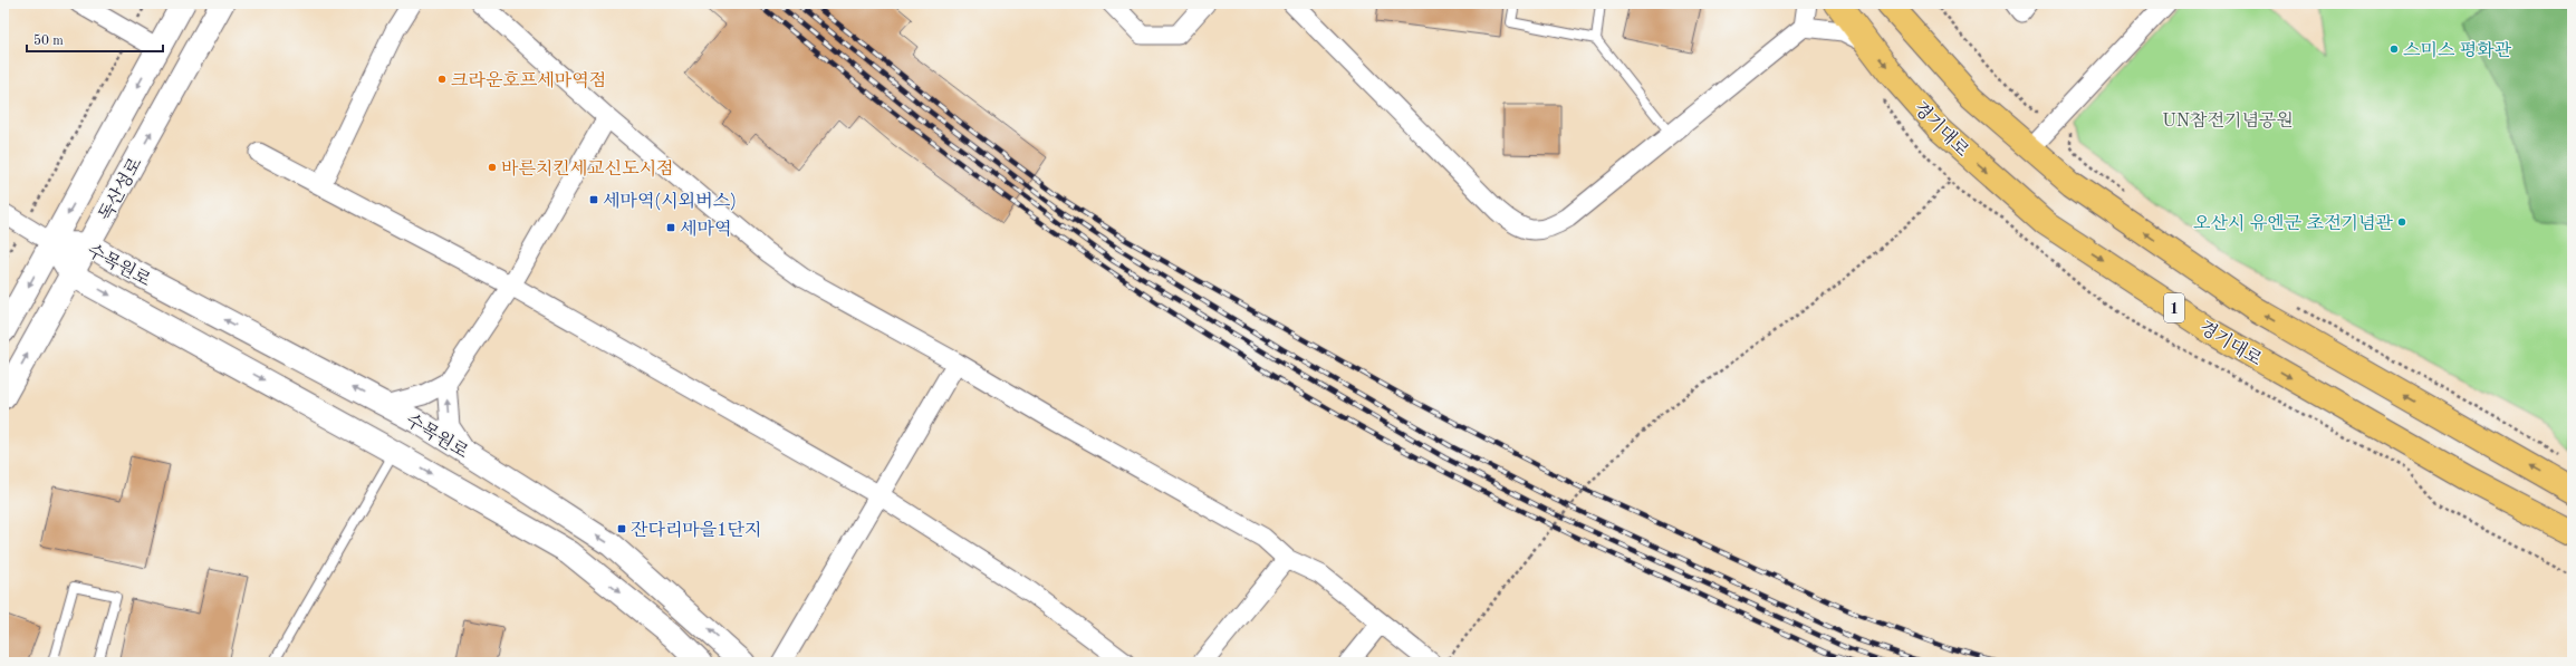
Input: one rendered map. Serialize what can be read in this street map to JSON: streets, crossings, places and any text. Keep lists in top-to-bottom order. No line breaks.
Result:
{"streets":{"main road":["경기대로","1"],"street":["독산성로","수목원로"]},"crossings":[["독산성로","수목원로"]],"parks":["UN참전기념공원"],"places":{"other":["스미스 평화관","크라운호프세마역점","바른치킨세교신도시점","오산시 유엔군 초전기념관"],"transit":["세마역(시외버스)","세마역","잔다리마을1단지"]},"scale_bar":"50 m"}
